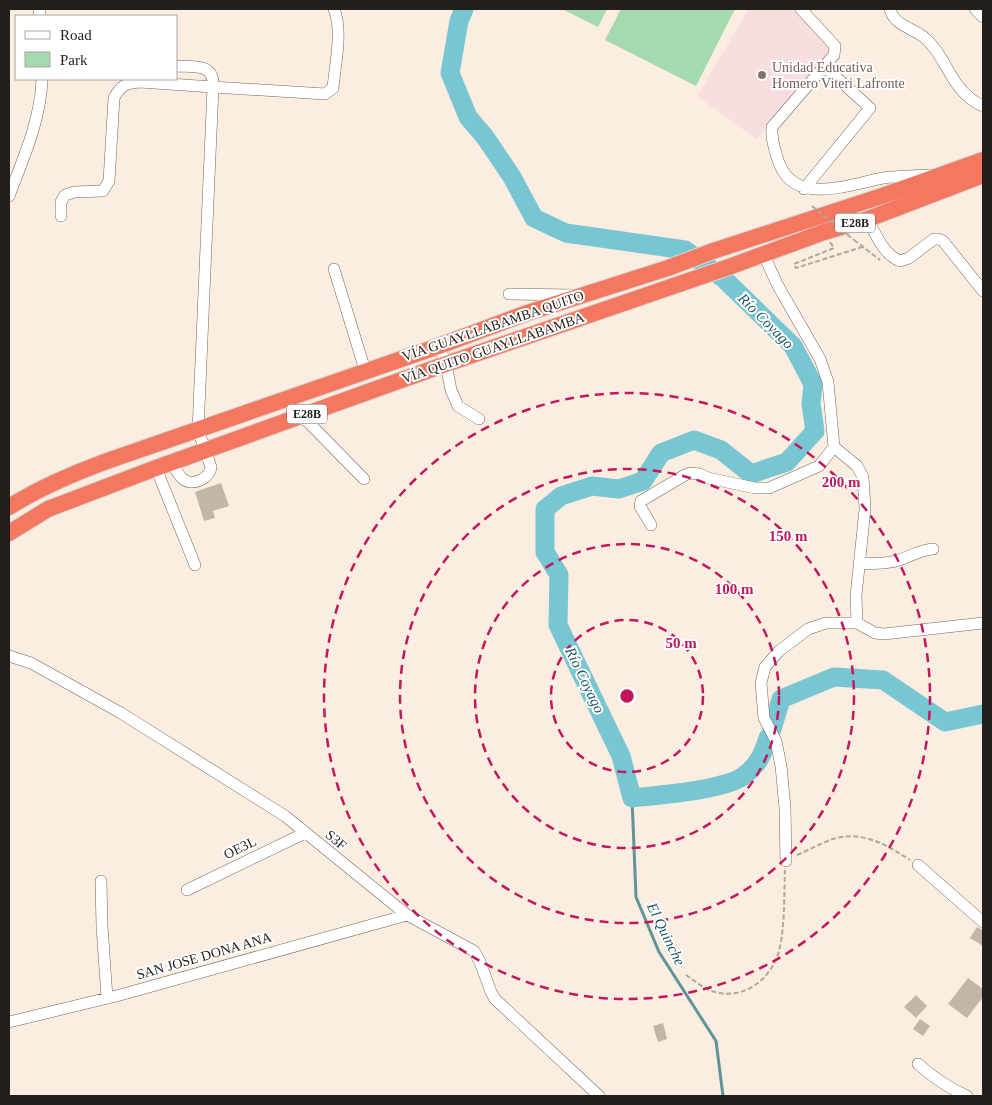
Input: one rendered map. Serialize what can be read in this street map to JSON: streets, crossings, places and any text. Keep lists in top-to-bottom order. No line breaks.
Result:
{"streets":{"highway":["E28B","VÍA GUAYLLABAMBA QUITO","VÍA QUITO GUAYLLABAMBA"],"street":["S3F","OE3L","SAN JOSE DONA ANA"]},"crossings":[["S3F","OE3L"],["S3F","SAN JOSE DONA ANA"]],"water":["Río Coyago","El Quinche"],"places":["Unidad Educativa Homero Viteri Lafronte"],"legend":["Road","Park"],"rings":["200 m","150 m","100 m","50 m"]}
